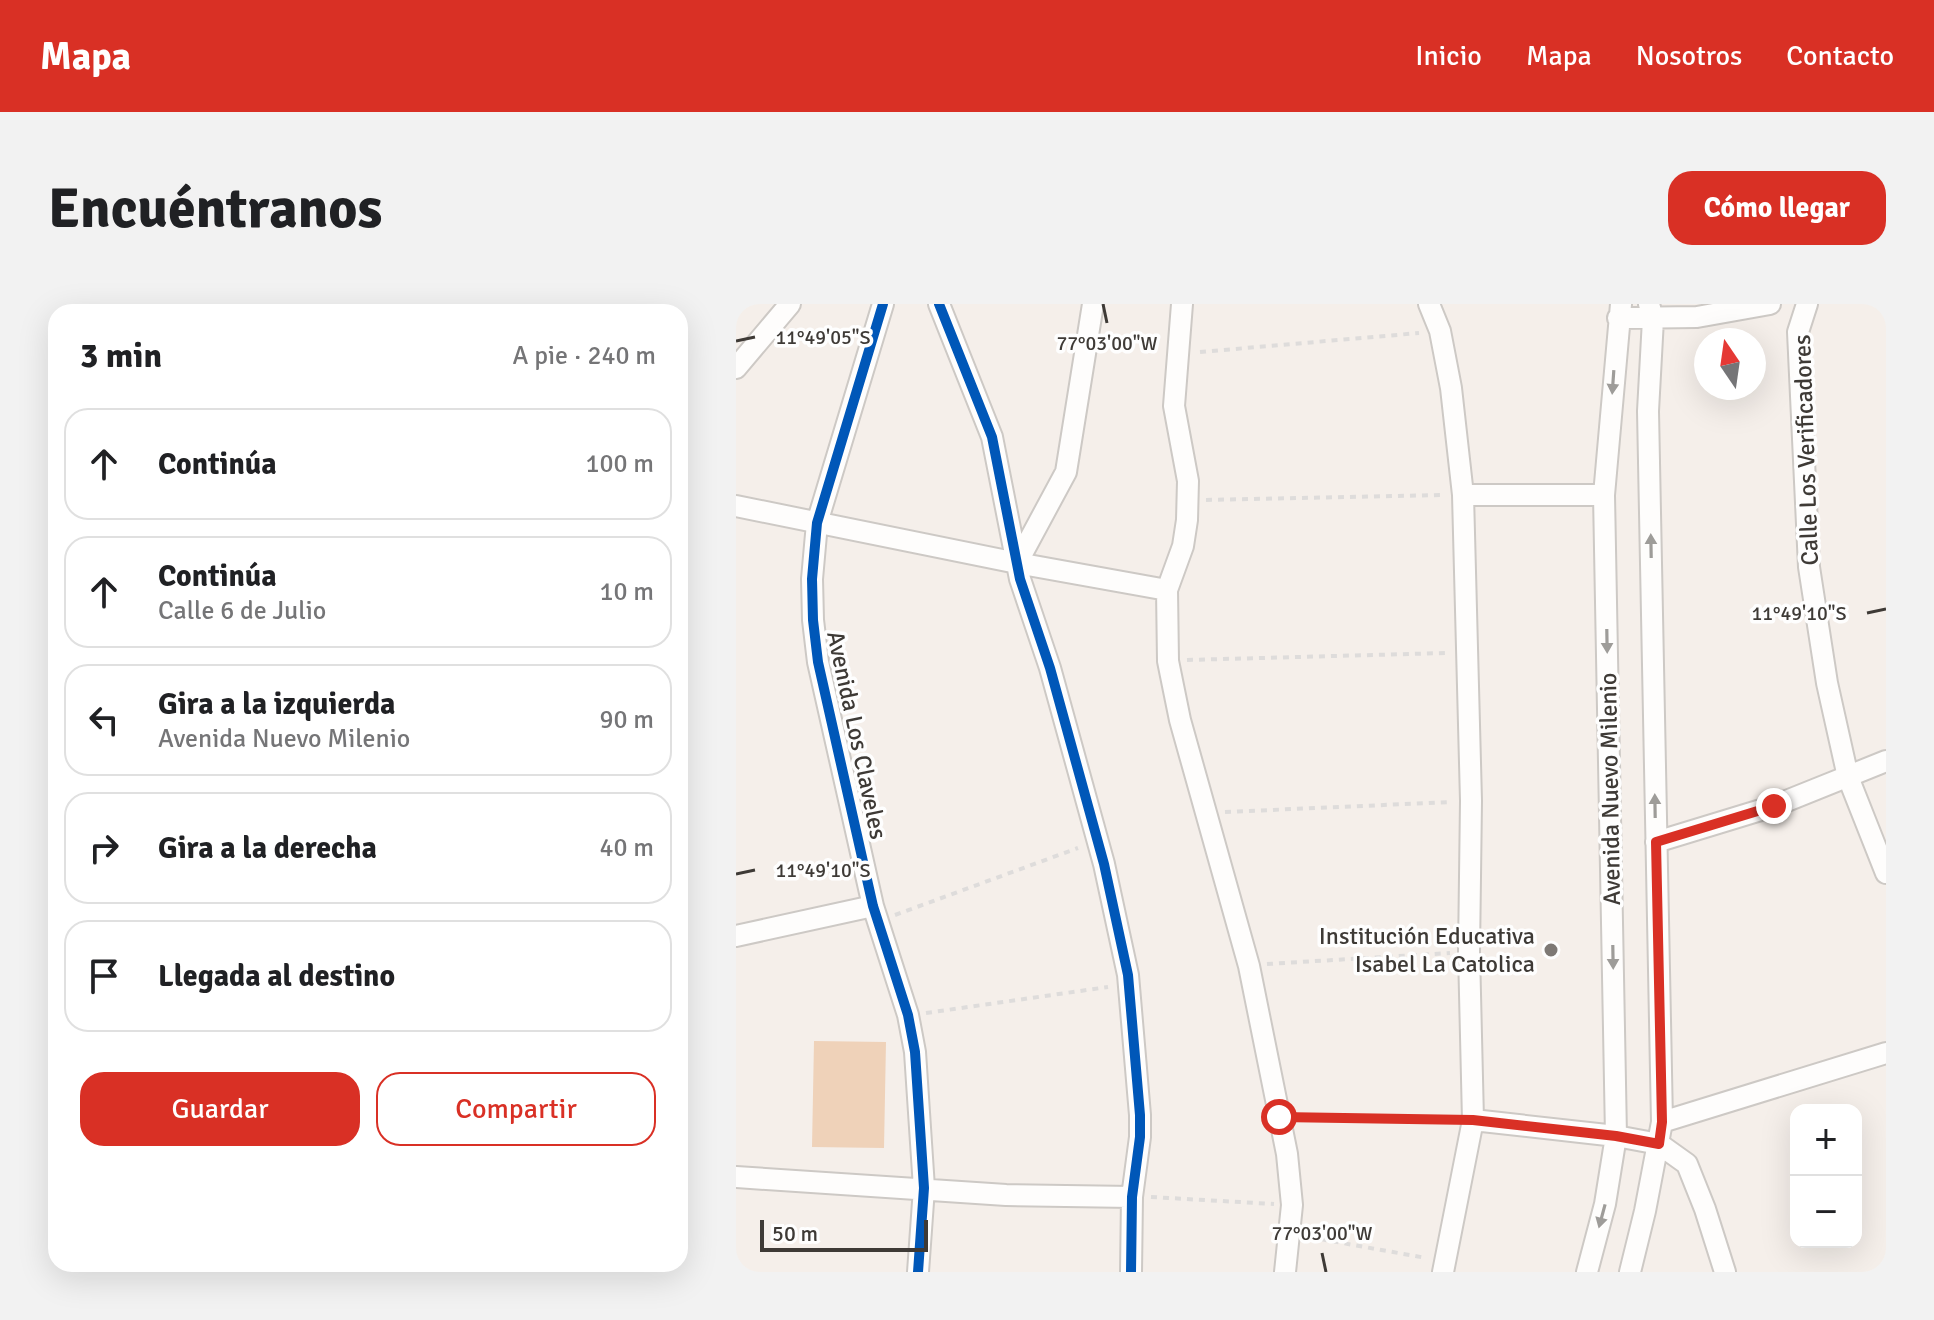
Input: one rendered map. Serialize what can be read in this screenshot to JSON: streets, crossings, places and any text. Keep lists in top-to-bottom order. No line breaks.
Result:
{"streets":{"street":["Calle Los Verificadores","Avenida Los Claveles","Avenida Nuevo Milenio"]},"places":["Institución Educativa Isabel La Catolica"],"scale_bar":"50 m","north":"top","page":{"header":"Mapa","nav":["Inicio","Mapa","Nosotros","Contacto"],"buttons":["Cómo llegar",["Guardar","Compartir"]],"title":"Encuéntranos","heading":["3 min","A pie · 240 m"],"list":[["Continúa","100 m"],["Continúa","Calle 6 de Julio","10 m"],["Gira a la izquierda","Avenida Nuevo Milenio","90 m"],["Gira a la derecha","40 m"],"Llegada al destino"],"map_buttons":["+","−"],"scale":"50 m"},"coordinates":["11°49'05\"S","77°03'00\"W","11°49'10\"S"]}
